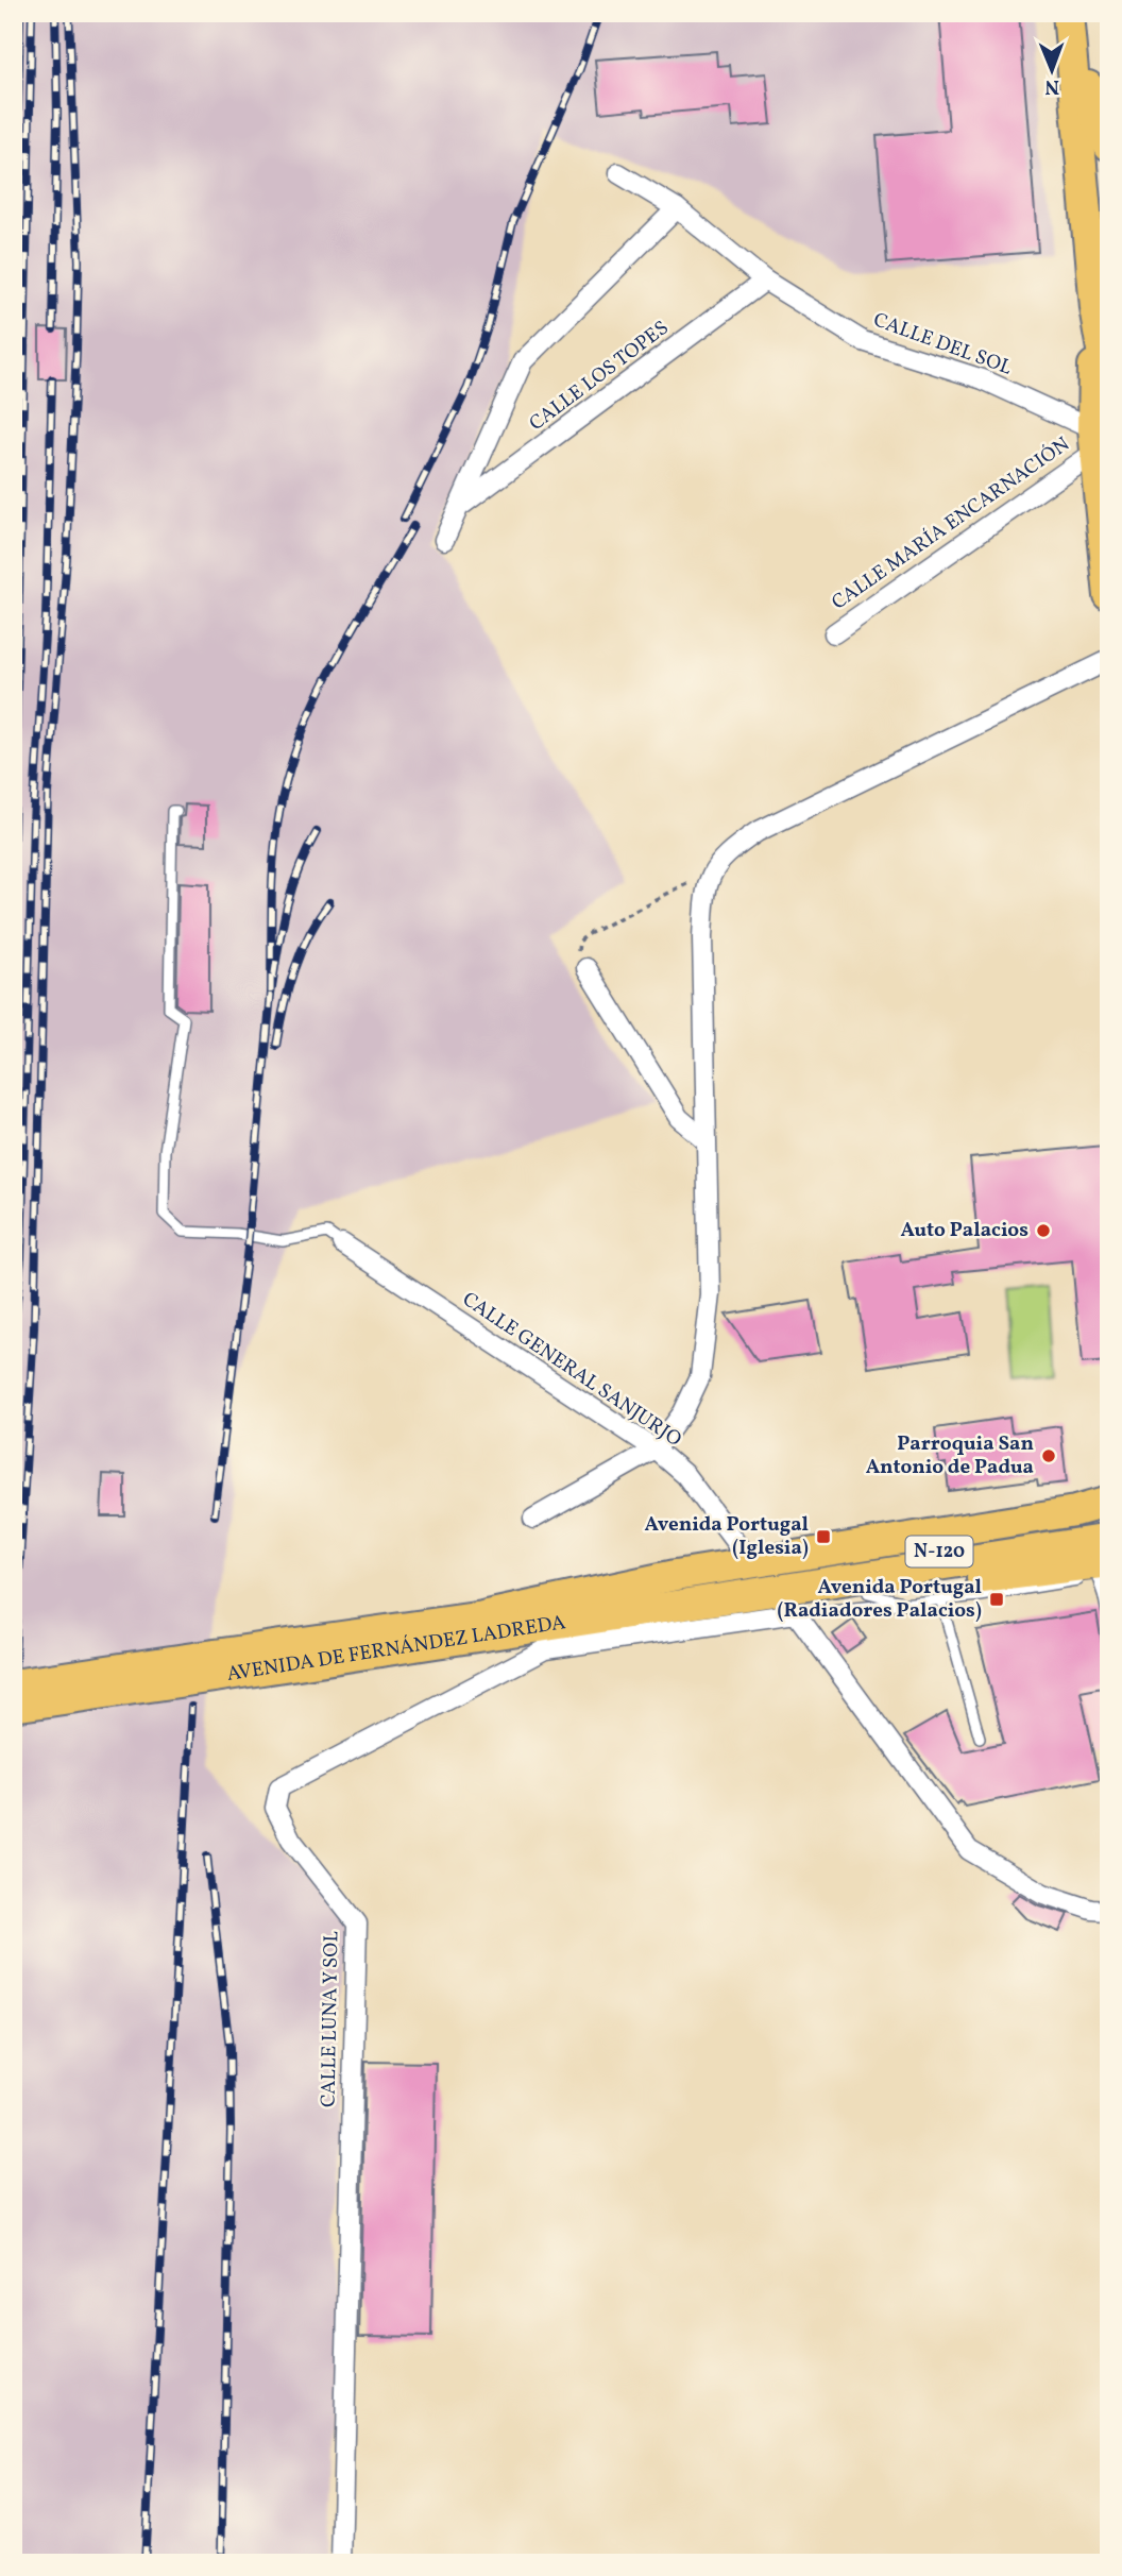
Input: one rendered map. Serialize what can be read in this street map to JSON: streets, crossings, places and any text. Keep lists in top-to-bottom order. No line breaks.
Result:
{"streets":{"main road":["N-120","AVENIDA DE FERNÁNDEZ LADREDA"],"street":["CALLE DEL SOL","CALLE LOS TOPES","CALLE MARÍA ENCARNACIÓN","CALLE GENERAL SANJURJO","CALLE LUNA Y SOL"]},"crossings":[["CALLE DEL SOL","CALLE LOS TOPES"],["CALLE DEL SOL","CALLE MARÍA ENCARNACIÓN"],["CALLE GENERAL SANJURJO","N-120"],["CALLE GENERAL SANJURJO","AVENIDA DE FERNÁNDEZ LADREDA"],["CALLE GENERAL SANJURJO","CALLE LUNA Y SOL"],["N-120","AVENIDA DE FERNÁNDEZ LADREDA"],["N-120","CALLE LUNA Y SOL"],["AVENIDA DE FERNÁNDEZ LADREDA","CALLE LUNA Y SOL"]],"places":{"other":["Auto Palacios","Parroquia San Antonio de Padua"],"transit":["Avenida Portugal (Iglesia)","Avenida Portugal (Radiadores Palacios)"]},"north":"bottom"}
